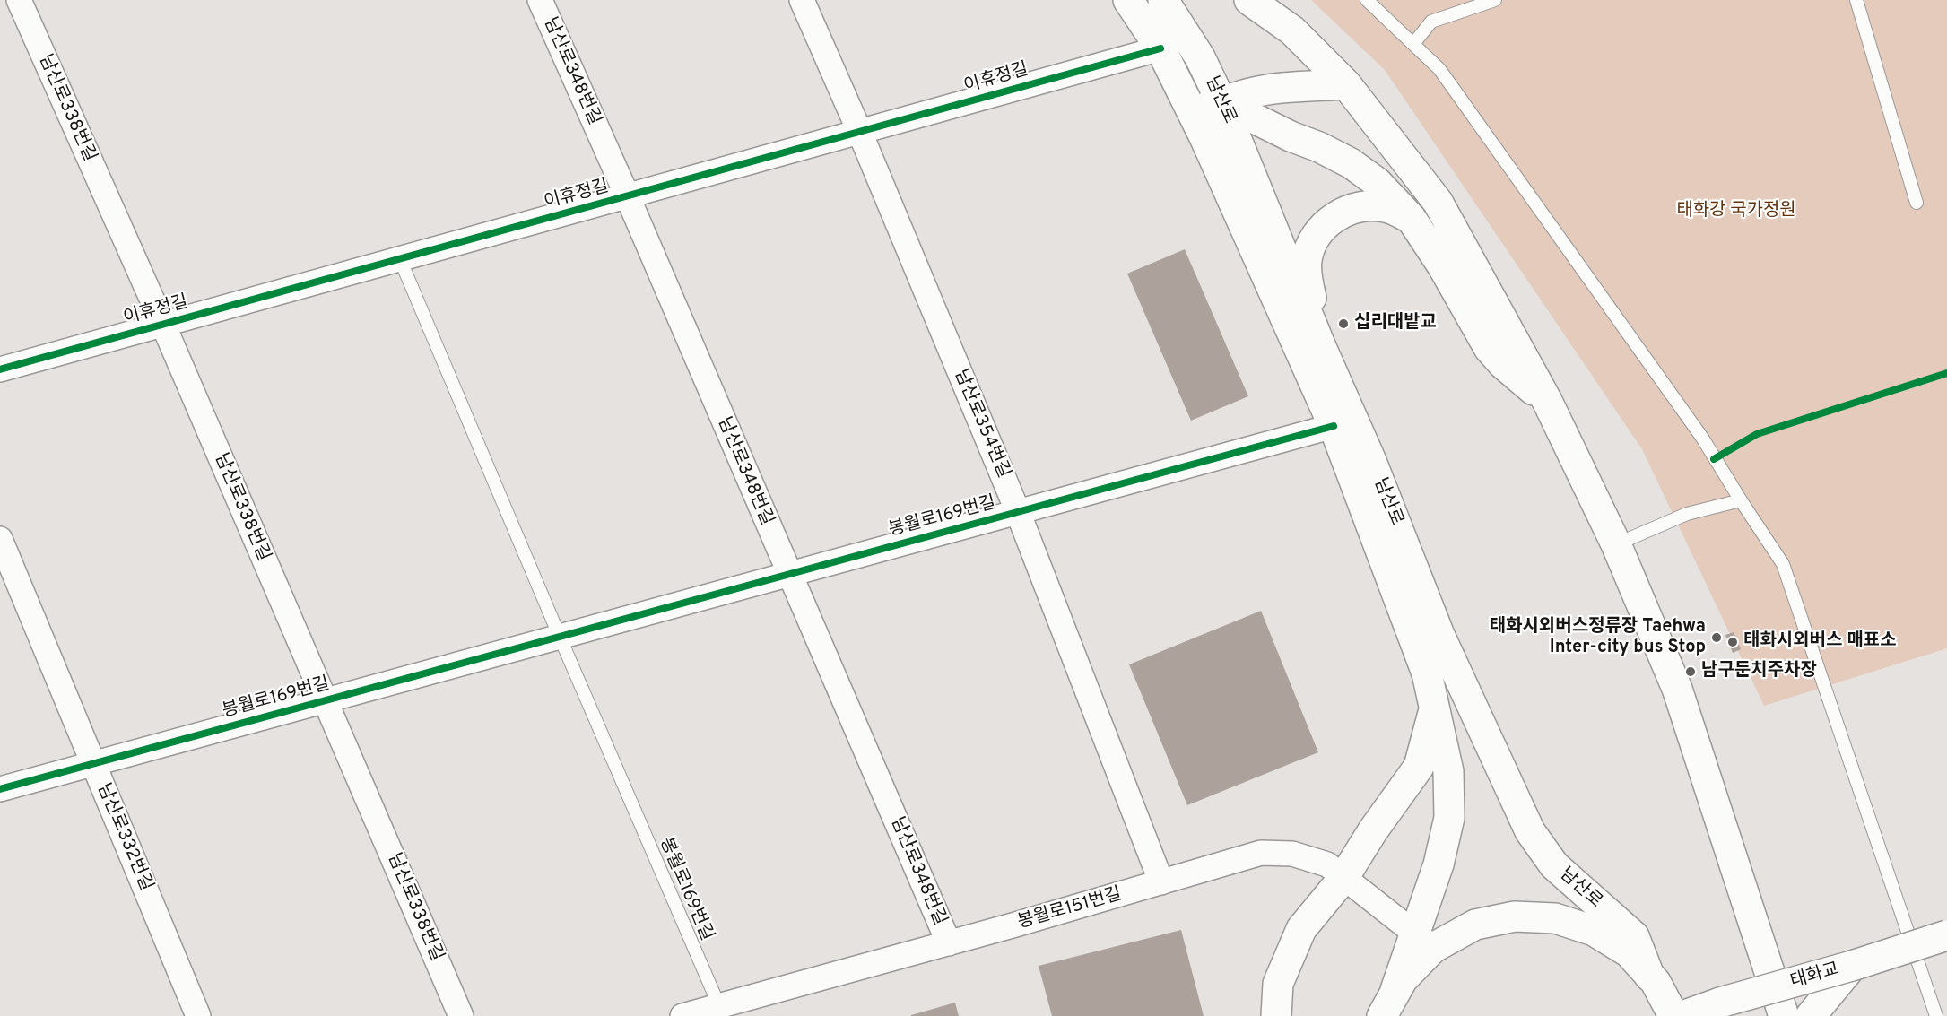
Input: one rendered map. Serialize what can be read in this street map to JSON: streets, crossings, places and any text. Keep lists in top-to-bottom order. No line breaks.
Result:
{"streets":{"main road":["남산로","태화교"],"street":["남산로348번길","이휴정길","남산로338번길","남산로354번길","봉월로169번길","남산로332번길","봉월로151번길"]},"crossings":[["남산로348번길","이휴정길"],["남산로348번길","봉월로169번길"],["남산로348번길","봉월로151번길"],["이휴정길","남산로"],["이휴정길","남산로338번길"],["이휴정길","남산로354번길"],["이휴정길","봉월로169번길"],["남산로","봉월로169번길"],["남산로","봉월로151번길"],["남산로338번길","봉월로169번길"],["남산로354번길","봉월로169번길"],["남산로354번길","봉월로151번길"],["봉월로169번길","남산로332번길"],["봉월로169번길","봉월로151번길"]],"parks":["태화강 국가정원"],"places":["십리대밭교","태화시외버스정류장 Taehwa Inter-city bus Stop","태화시외버스 매표소","남구둔치주차장"]}
